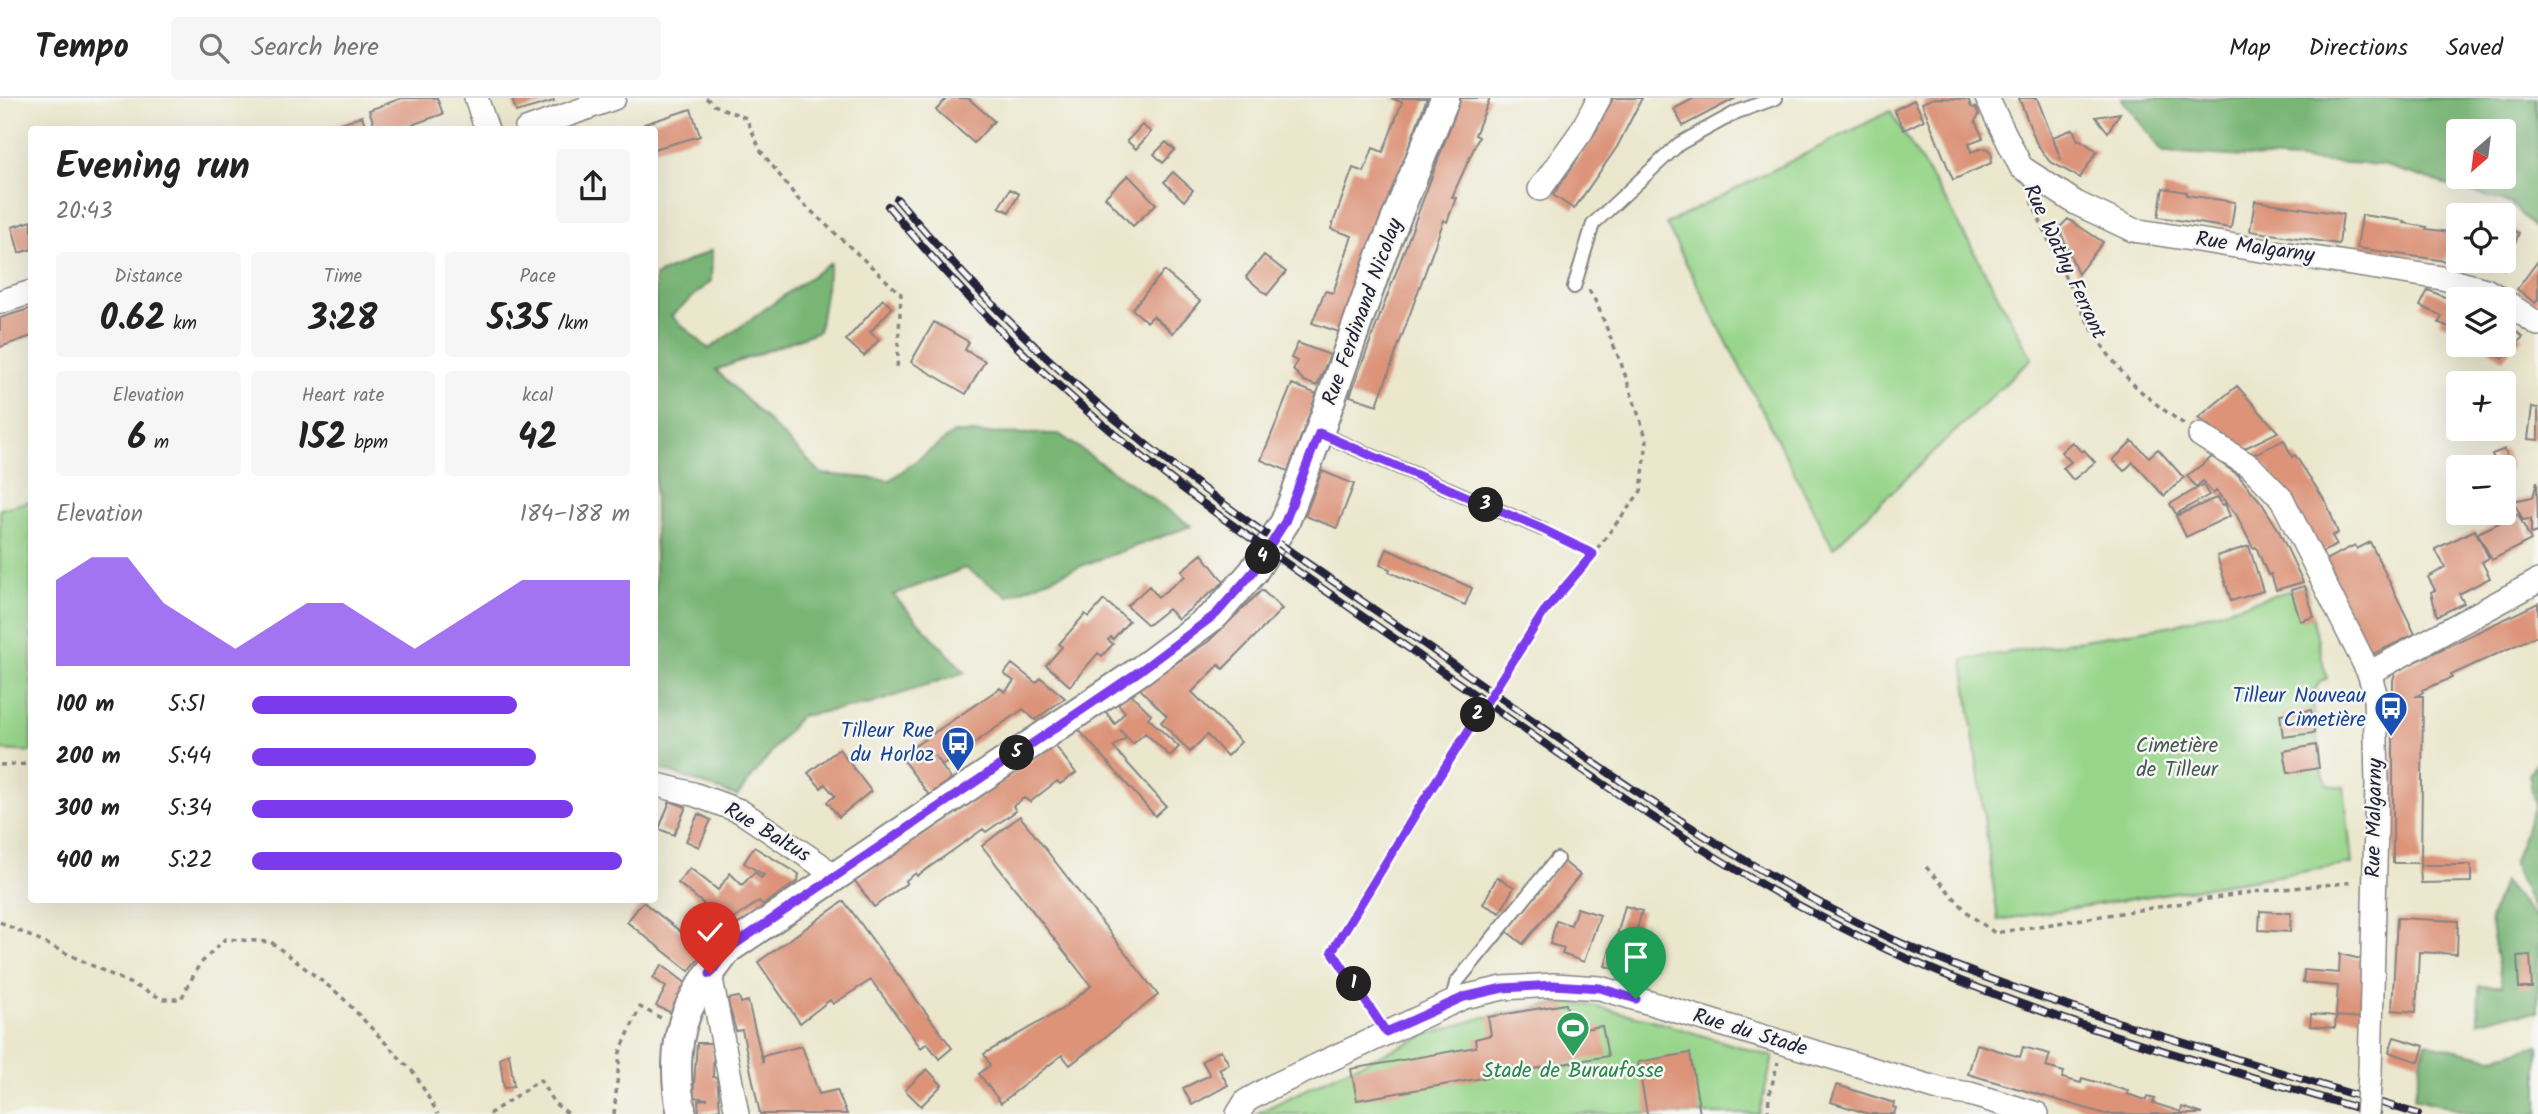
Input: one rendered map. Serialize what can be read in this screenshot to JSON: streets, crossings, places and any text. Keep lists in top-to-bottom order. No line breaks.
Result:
{"streets":{"street":["Rue Malgarny","Rue Ferdinand Nicolay","Rue Baltus","Rue du Stade"],"path":["Rue Wathy Ferrant"]},"crossings":[["Rue Malgarny","Rue Wathy Ferrant"],["Rue Ferdinand Nicolay","Rue Baltus"]],"parks":["Cimetière de Tilleur"],"places":{"bus stop":["Tilleur Nouveau Cimetière","Tilleur Rue du Horloz"],"sports":["Stade de Buraufosse"]},"north":"bottom left","page":{"header":"Tempo","search":"Search here","nav":["Map","Directions","Saved"],"map_buttons":["+","−"],"heading":["Evening run","20:43"],"stats":[["Distance","0.62 km"],["Time","3:28"],["Pace","5:35 /km"],["Elevation","6 m"],["Heart rate","152 bpm"],["kcal","42"]],"chart":["Elevation","184–188 m"],"pins":["3","4","2","5","1"],"list":[{"name":"100 m","note":"5:51"},{"name":"200 m","note":"5:44"},{"name":"300 m","note":"5:34"},{"name":"400 m","note":"5:22"}]}}
